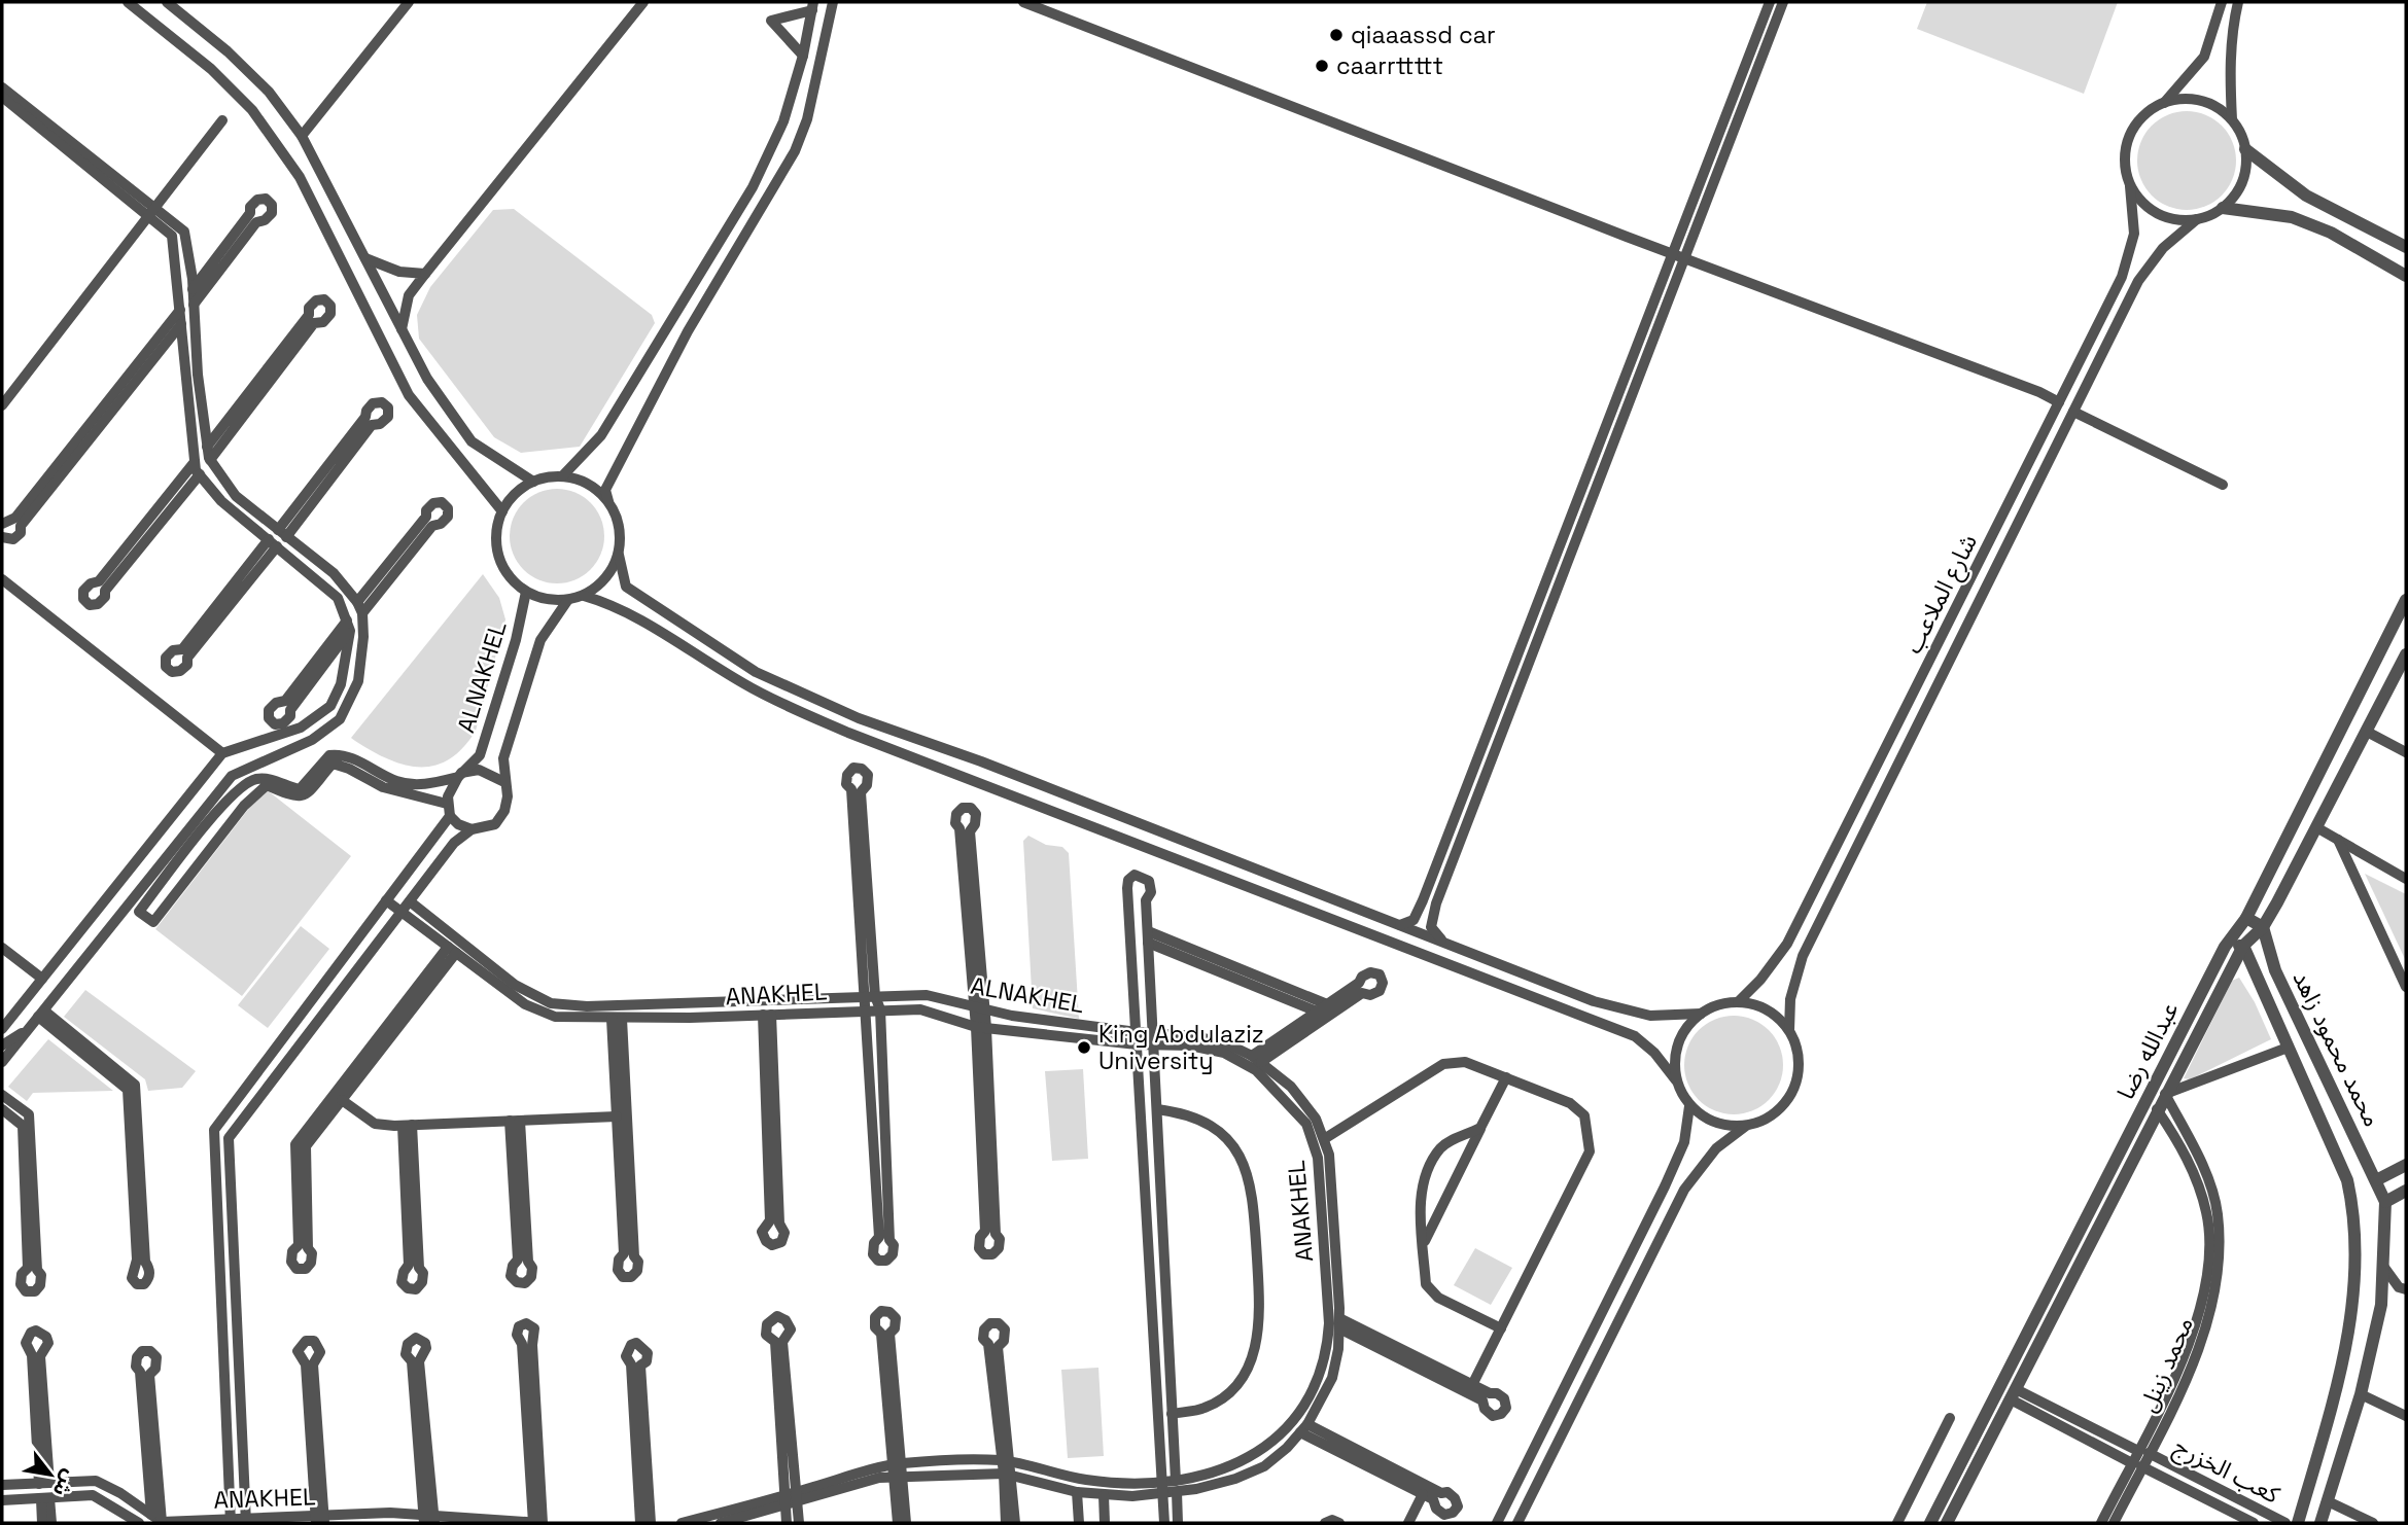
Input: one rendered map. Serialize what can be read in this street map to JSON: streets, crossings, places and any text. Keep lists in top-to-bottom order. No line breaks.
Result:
{"streets":{"street":["شارع الملاعب","ALNAKHEL","ANAKHEL","محمد محمود زاهد","عبدالله رضا","محمد زينل","كعب الخزرج"]},"crossings":[["ALNAKHEL","ANAKHEL"],["محمد محمود زاهد","عبدالله رضا"],["عبدالله رضا","محمد زينل"],["عبدالله رضا","كعب الخزرج"],["محمد زينل","كعب الخزرج"]],"places":["qiaaassd car","caarrttttt","King Abdulaziz University"],"north":"bottom right"}
